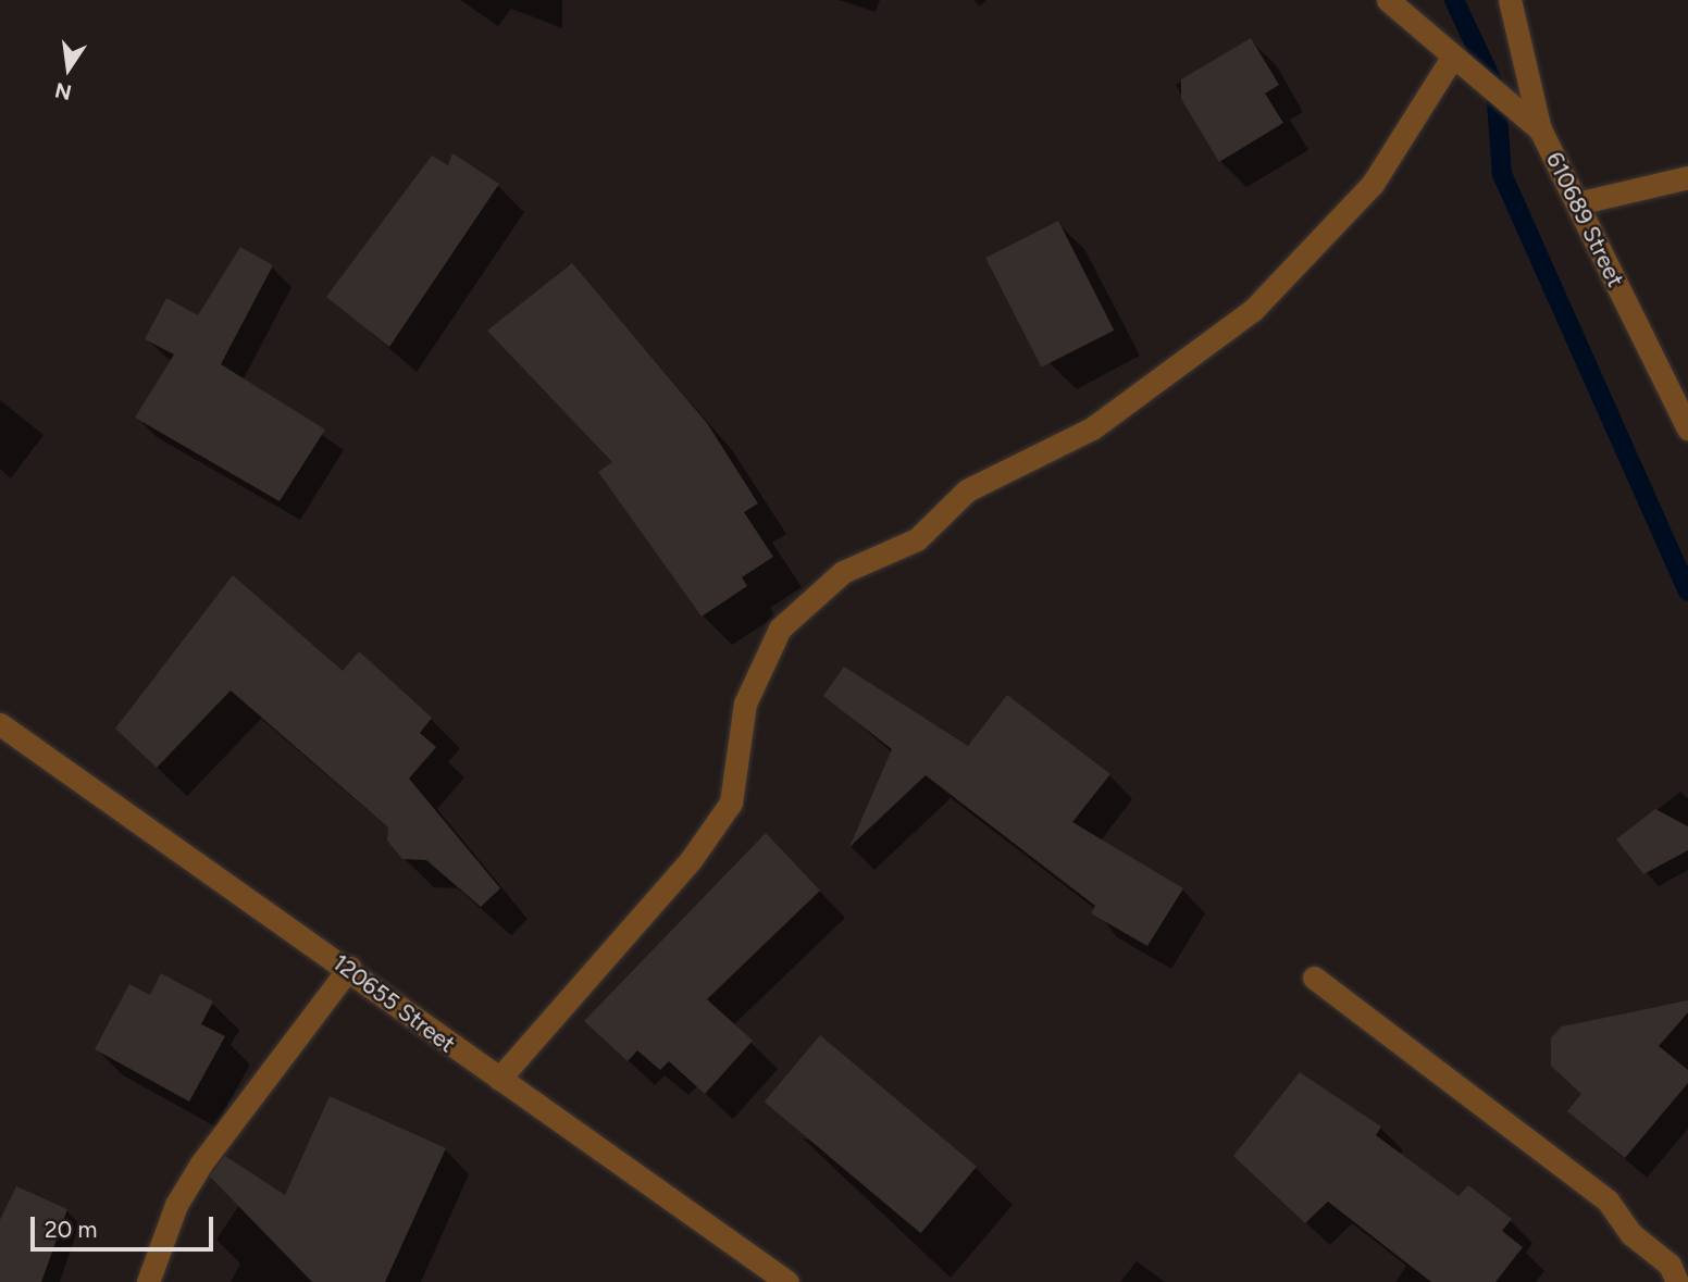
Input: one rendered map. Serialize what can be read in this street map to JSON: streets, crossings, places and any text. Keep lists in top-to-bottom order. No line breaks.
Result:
{"streets":{"street":["610689 Street","120655 Street"]},"scale_bar":"20 m","north":"bottom"}
